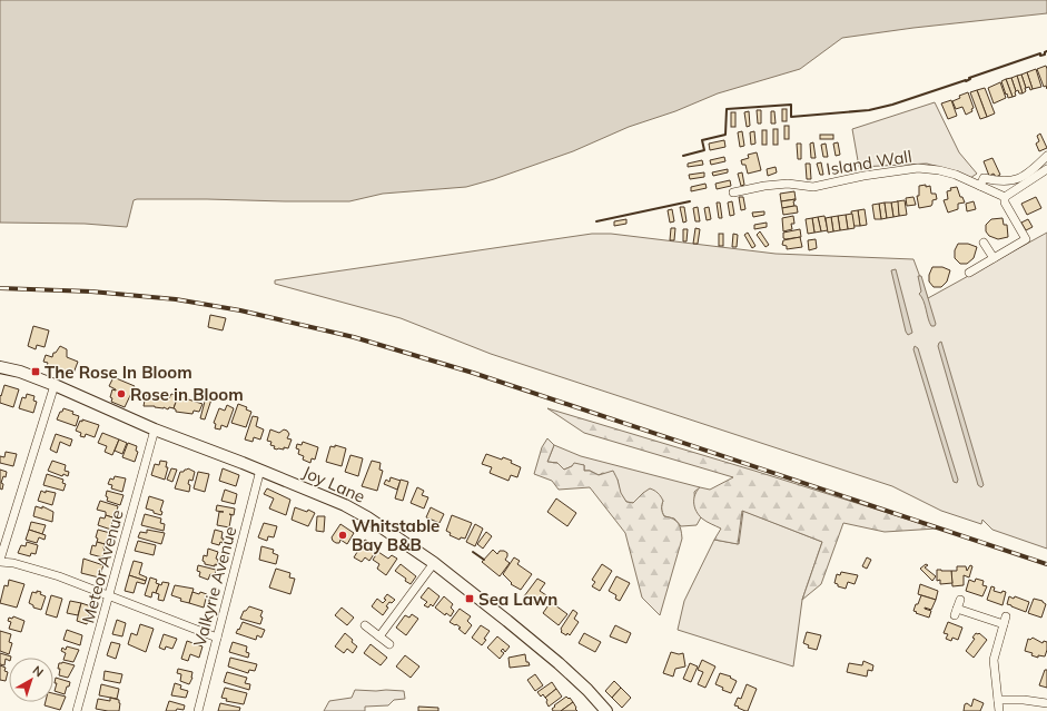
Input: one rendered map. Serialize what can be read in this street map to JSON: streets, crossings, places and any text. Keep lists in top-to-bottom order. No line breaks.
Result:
{"streets":{"street":["Island Wall","Joy Lane","Meteor Avenue","Valkyrie Avenue"]},"crossings":[["Joy Lane","Meteor Avenue"],["Joy Lane","Valkyrie Avenue"]],"places":{"transit":["The Rose In Bloom","Sea Lawn"],"other":["Rose in Bloom","Whitstable Bay B&B"]},"north":"top right"}
